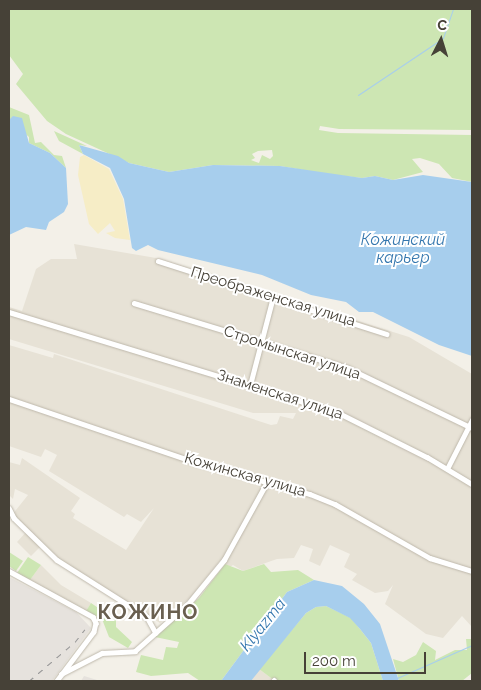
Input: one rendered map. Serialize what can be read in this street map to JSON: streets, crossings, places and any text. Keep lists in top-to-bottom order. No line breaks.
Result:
{"streets":{"street":["Преображенская улица","Стромынская улица","Знаменская улица","Кожинская улица"]},"districts":["КОЖИНО"],"water":["Кожинский карьер","Klyazma"],"scale_bar":"200 m","north":"top"}
